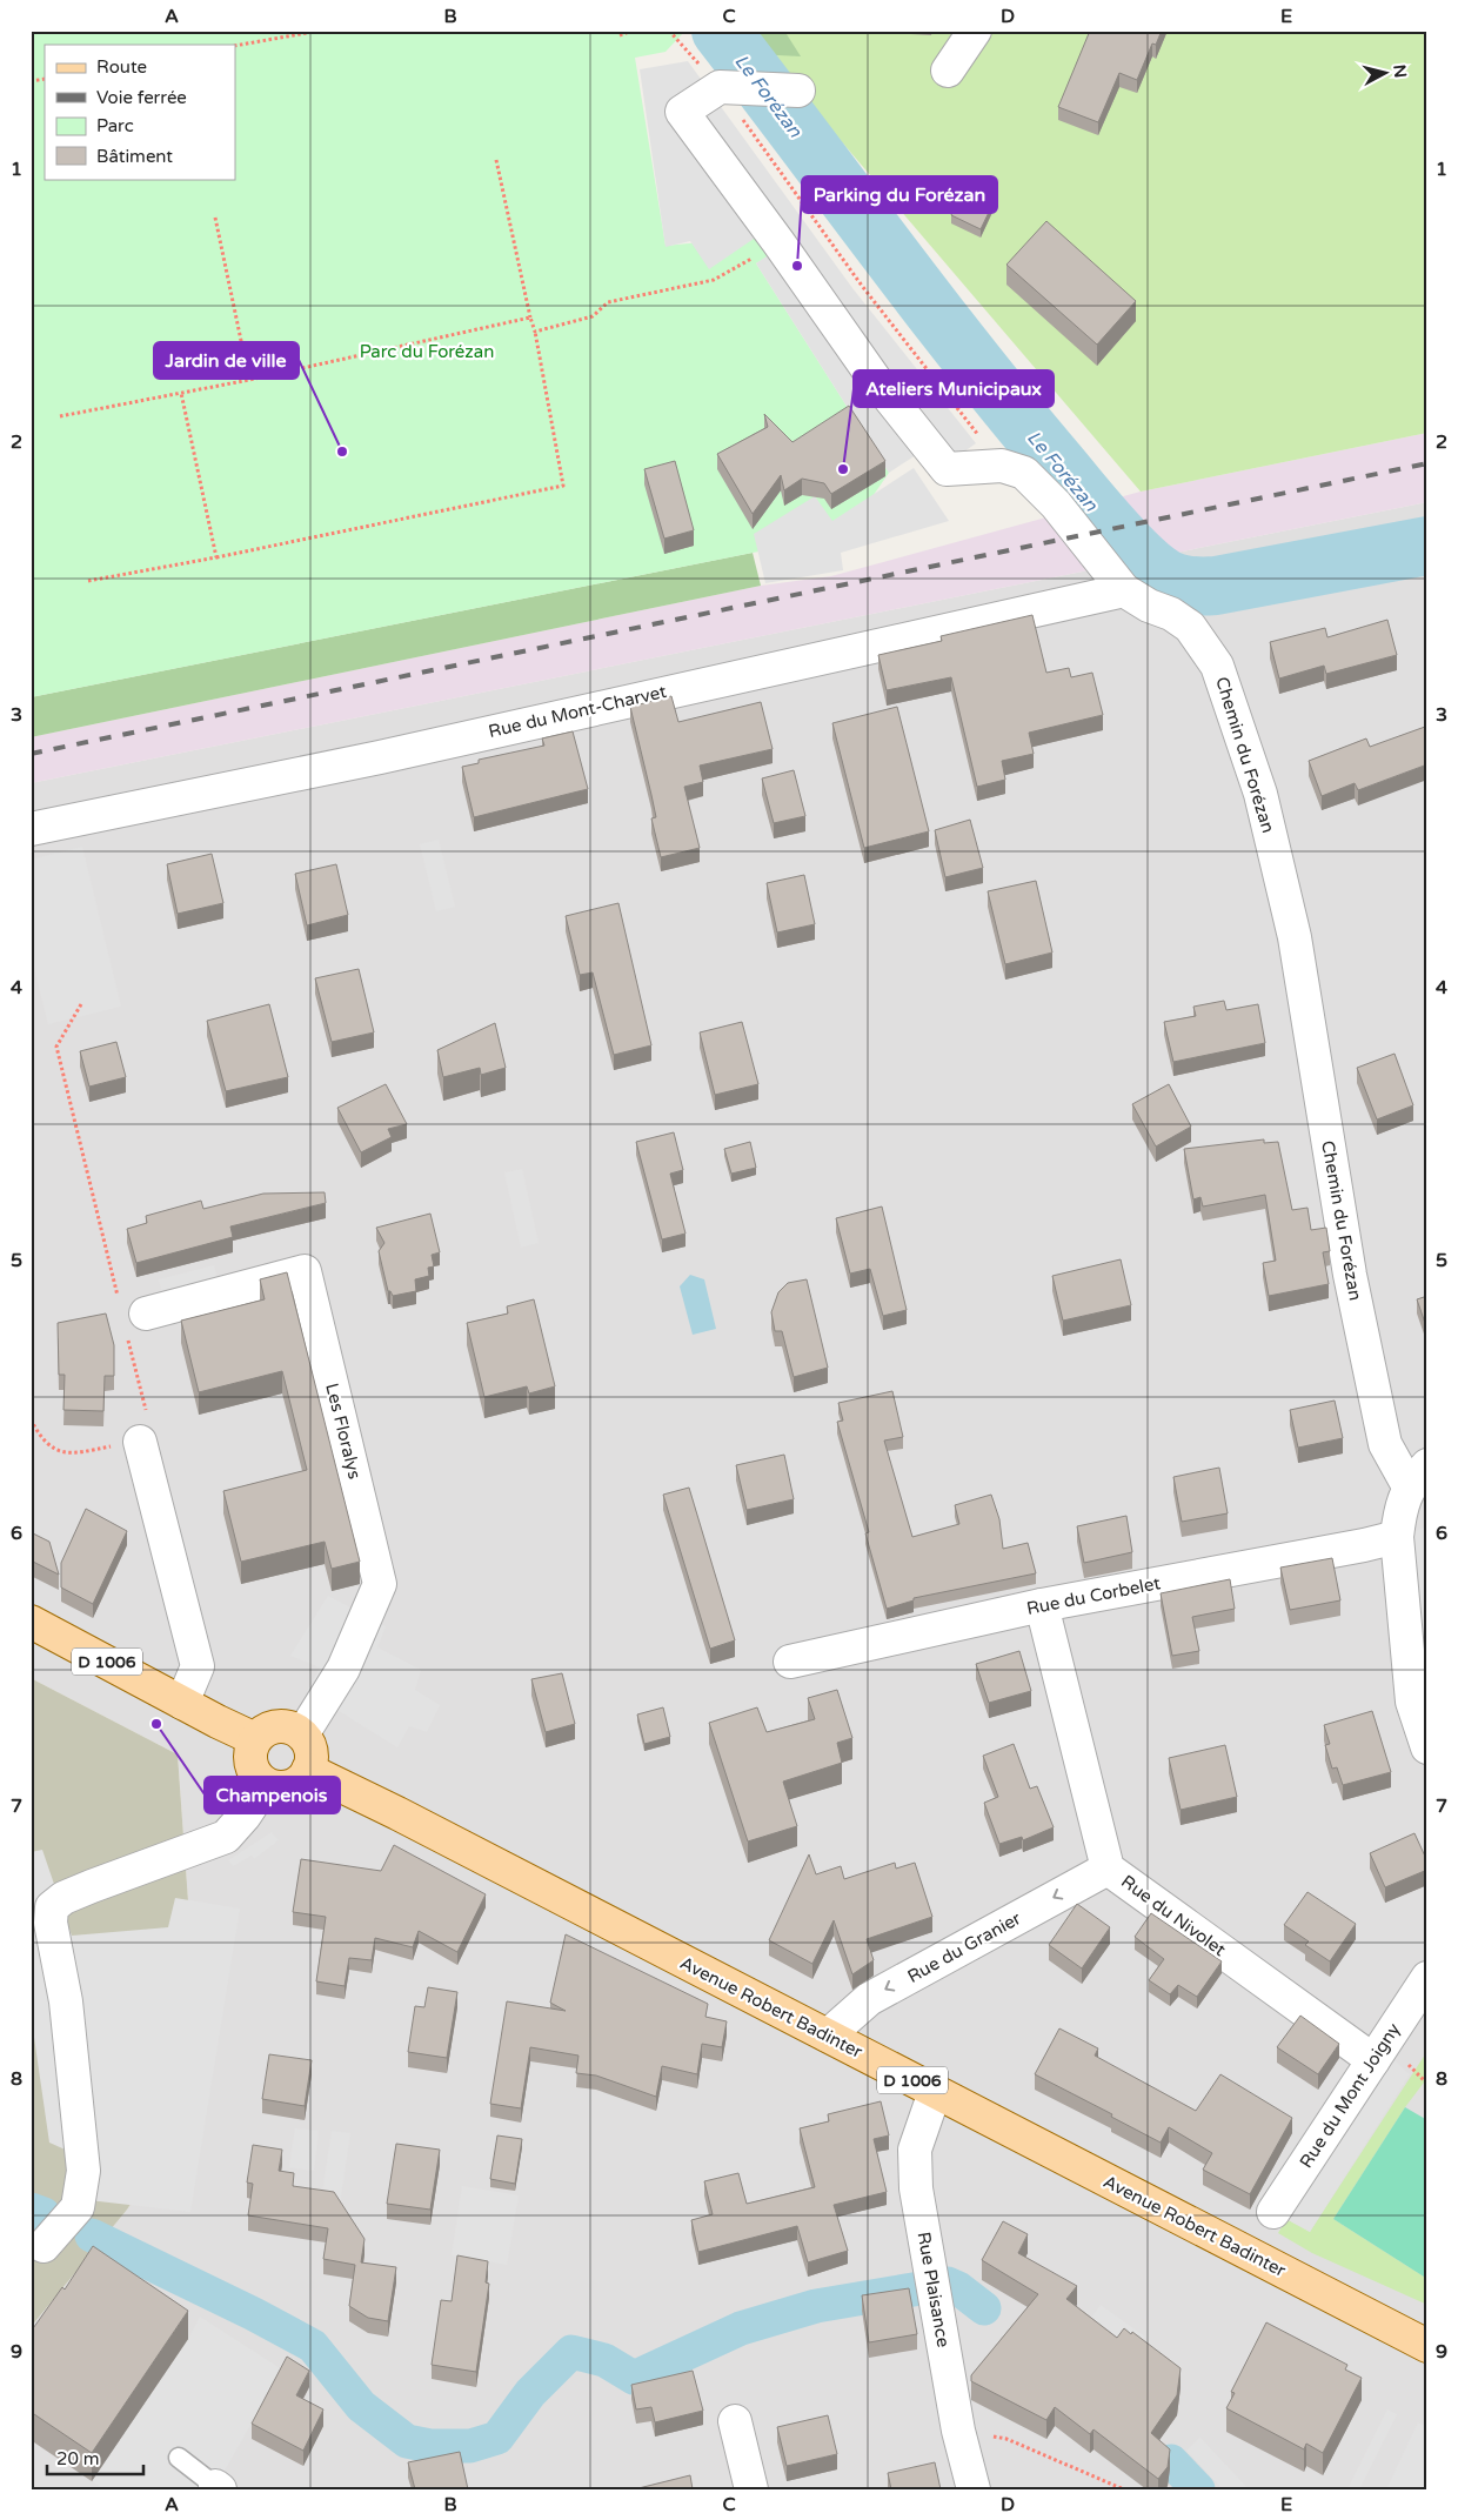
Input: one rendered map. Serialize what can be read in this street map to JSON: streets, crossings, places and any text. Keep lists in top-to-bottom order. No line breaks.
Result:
{"streets":{"main road":["D 1006","Avenue Robert Badinter"],"street":["Rue du Mont-Charvet","Chemin du Forézan","Les Floralys","Rue du Corbelet","Rue du Nivolet","Rue du Granier","Rue du Mont Joigny","Rue Plaisance"]},"crossings":[["Rue du Mont-Charvet","Chemin du Forézan"],["Chemin du Forézan","Rue du Corbelet"],["Les Floralys","D 1006"],["Les Floralys","Avenue Robert Badinter"],["Rue du Corbelet","Rue du Nivolet"],["D 1006","Avenue Robert Badinter"],["Rue du Nivolet","Rue du Granier"],["Rue du Nivolet","Rue du Mont Joigny"],["Rue du Granier","Avenue Robert Badinter"],["Avenue Robert Badinter","Rue Plaisance"]],"one_way":["Rue du Granier"],"water":["Le Forézan"],"parks":["Parc du Forézan"],"places":["Parking du Forézan","Jardin de ville","Ateliers Municipaux","Champenois"],"legend":["Route","Voie ferrée","Parc","Bâtiment"],"scale_bar":"20 m","north":"right","grid":{"columns":["A","B","C","D","E"],"rows":["1","2","3","4","5","6","7","8","9"]}}
